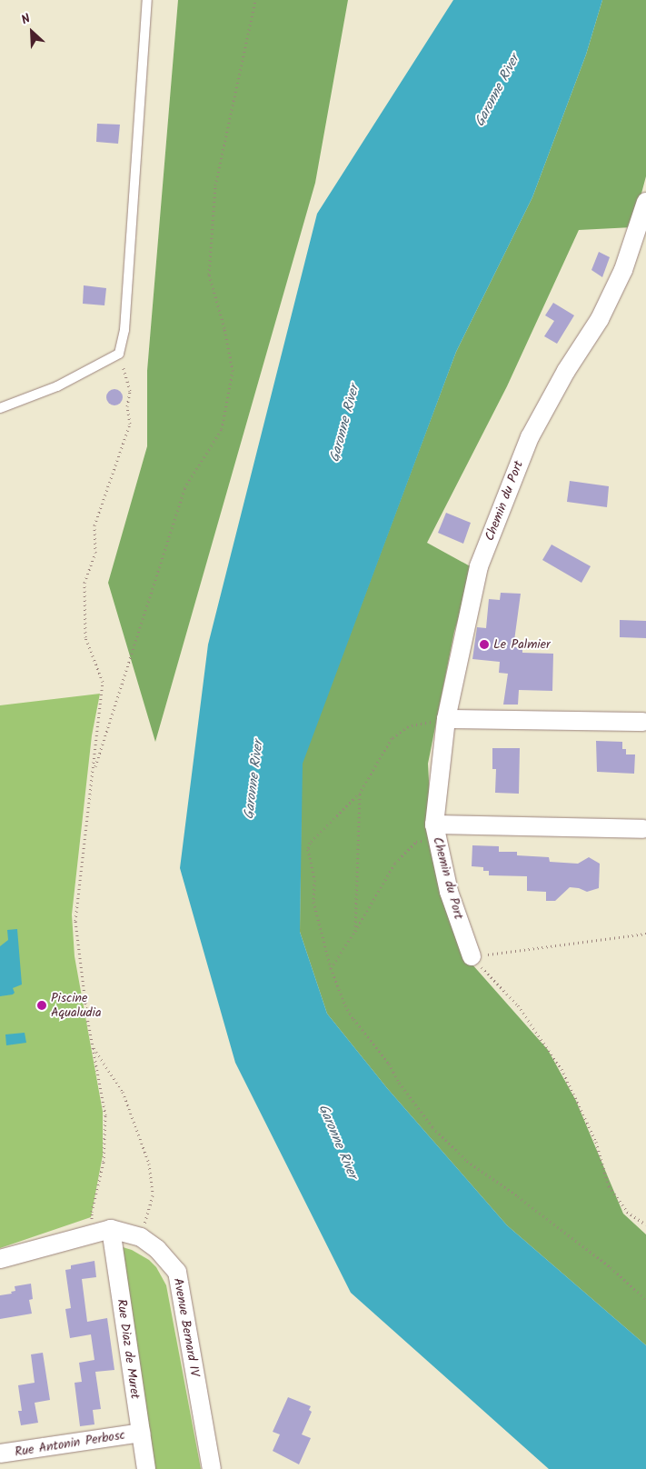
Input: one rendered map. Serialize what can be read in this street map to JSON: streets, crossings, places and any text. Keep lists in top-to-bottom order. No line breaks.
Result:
{"streets":{"street":["Chemin du Port","Avenue Bernard IV","Rue Diaz de Muret","Rue Antonin Perbosc"]},"crossings":[["Avenue Bernard IV","Rue Diaz de Muret"],["Rue Diaz de Muret","Rue Antonin Perbosc"]],"water":["Garonne River"],"places":["Le Palmier","Piscine Aqualudia"],"north":"top left"}
